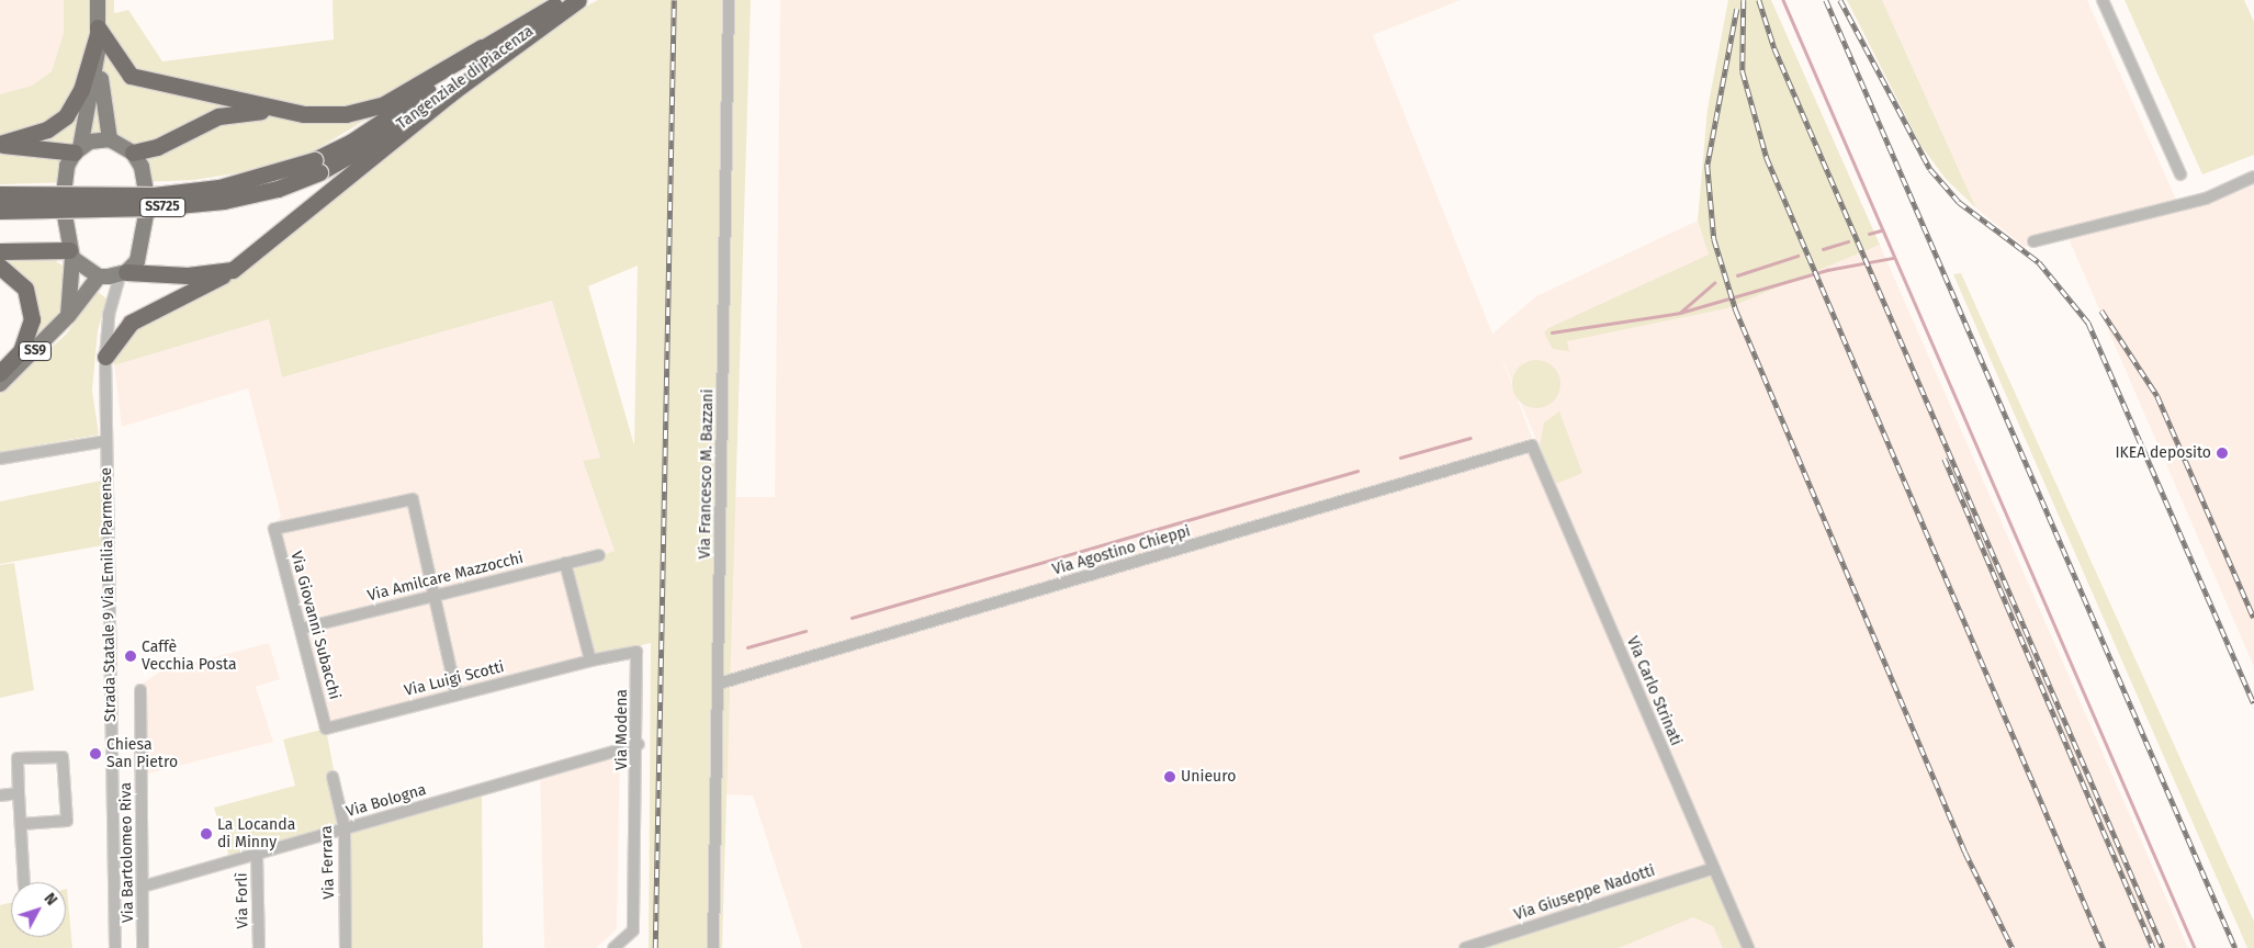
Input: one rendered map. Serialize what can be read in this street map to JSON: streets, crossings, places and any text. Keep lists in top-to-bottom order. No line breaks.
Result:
{"streets":{"highway":["Tangenziale di Piacenza","SS725"],"main road":["SS9","Strada Statale 9 Via Emilia Parmense"],"street":["Via Francesco M. Bazzani","Via Agostino Chieppi","Via Amilcare Mazzocchi","Via Giovanni Subacchi","Via Luigi Scotti","Via Carlo Strinati","Via Modena","Via Bologna","Via Bartolomeo Riva","Via Ferrara","Via Giuseppe Nadotti","Via Forlì"]},"crossings":[["Via Francesco M. Bazzani","Via Agostino Chieppi"],["Via Agostino Chieppi","Via Carlo Strinati"],["Via Amilcare Mazzocchi","Via Giovanni Subacchi"],["Via Giovanni Subacchi","Via Luigi Scotti"],["Via Luigi Scotti","Via Modena"],["Via Carlo Strinati","Via Giuseppe Nadotti"],["Via Modena","Via Bologna"],["Via Bologna","Via Bartolomeo Riva"],["Via Bologna","Via Ferrara"],["Via Bologna","Via Forlì"]],"places":["IKEA deposito","Caffè Vecchia Posta","Chiesa San Pietro","Unieuro","La Locanda di Minny"],"north":"top right"}
